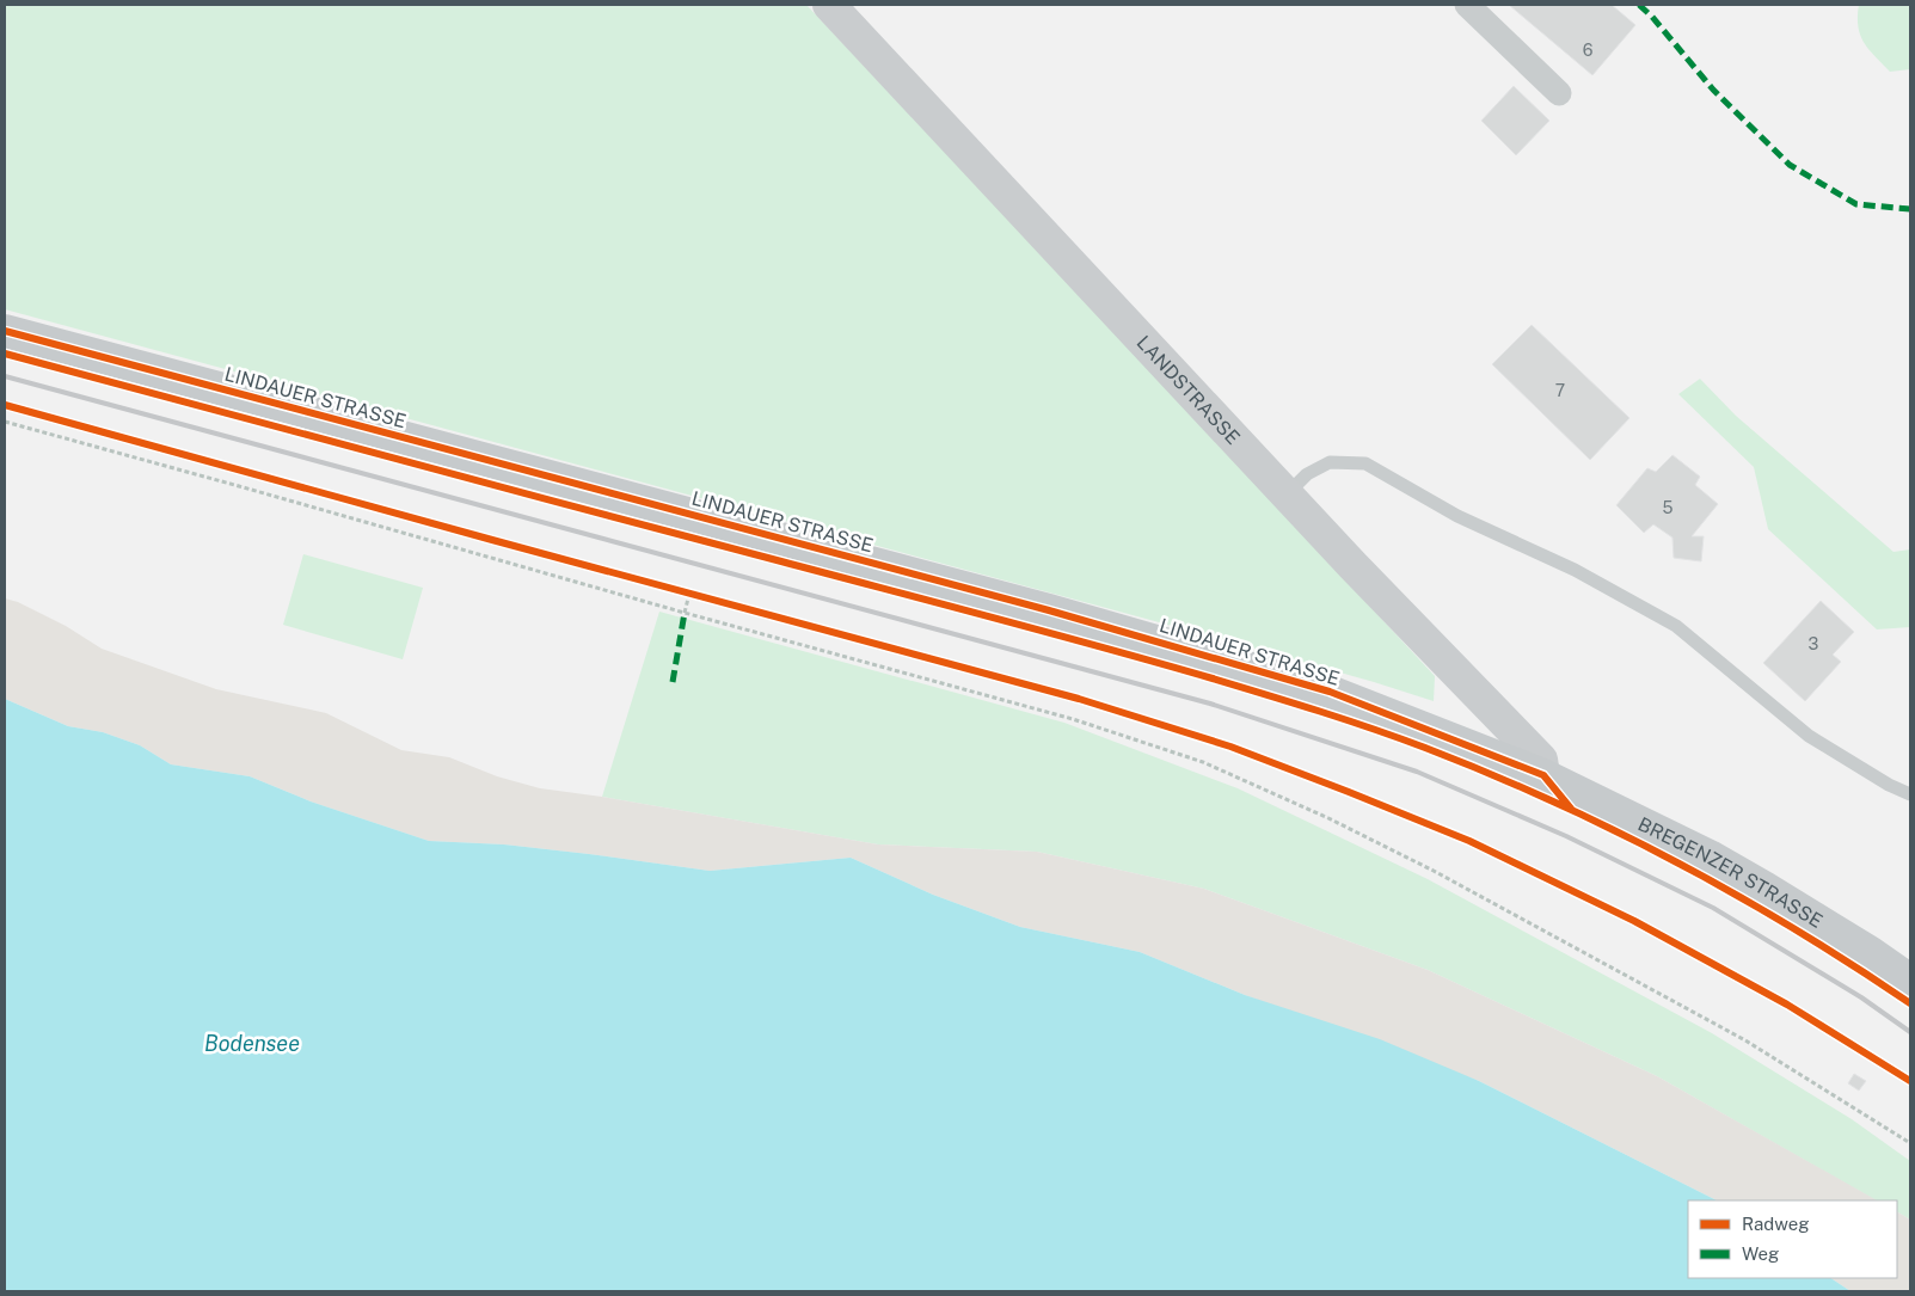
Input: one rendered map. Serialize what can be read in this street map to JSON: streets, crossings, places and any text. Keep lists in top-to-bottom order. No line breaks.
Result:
{"streets":{"main road":["LANDSTRASSE","LINDAUER STRASSE","BREGENZER STRASSE"]},"crossings":[["LANDSTRASSE","LINDAUER STRASSE"],["LANDSTRASSE","BREGENZER STRASSE"],["LINDAUER STRASSE","BREGENZER STRASSE"]],"water":["Bodensee"],"house_numbers":["6","7","5","3"],"legend":["Radweg","Weg"]}
